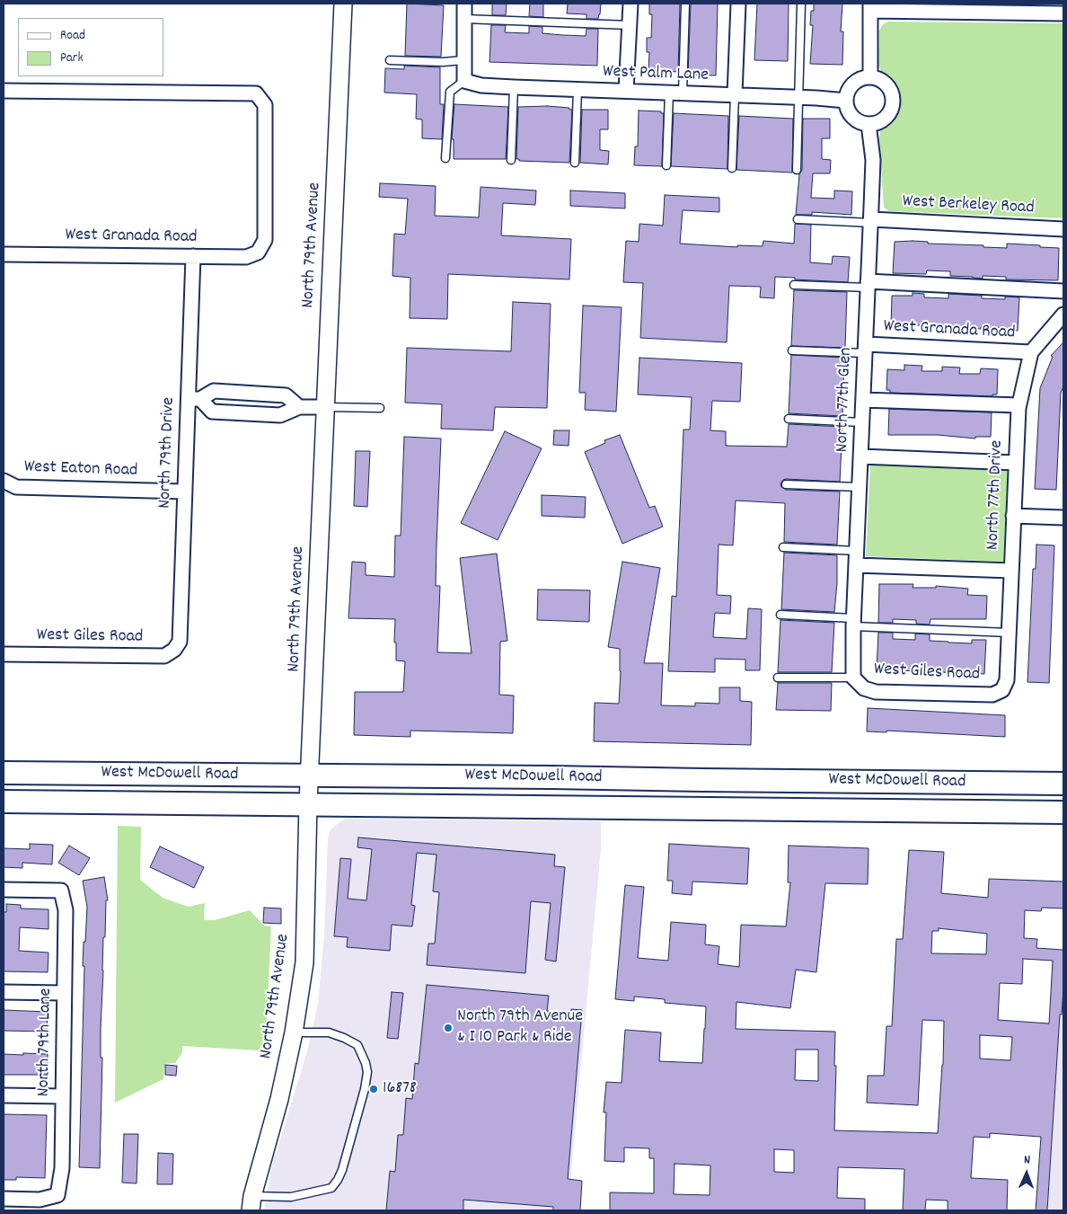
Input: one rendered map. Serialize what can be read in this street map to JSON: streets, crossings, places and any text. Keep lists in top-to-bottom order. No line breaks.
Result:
{"streets":{"main road":["West McDowell Road"],"street":["West Palm Lane","West Berkeley Road","West Granada Road","North 79th Avenue","North 77th Glen","North 79th Drive","West Eaton Road","North 77th Drive","West Giles Road","North 79th Lane"]},"crossings":[["West Palm Lane","North 77th Glen"],["West Berkeley Road","North 77th Glen"],["West Granada Road","North 77th Glen"],["West Granada Road","North 79th Drive"],["West Granada Road","North 77th Drive"],["North 79th Avenue","West McDowell Road"],["North 77th Glen","West Giles Road"],["North 79th Drive","West Eaton Road"],["North 79th Drive","West Giles Road"],["North 77th Drive","West Giles Road"]],"places":["North 79th Avenue & I 10 Park & Ride","16878"],"legend":["Road","Park"],"north":"top"}
